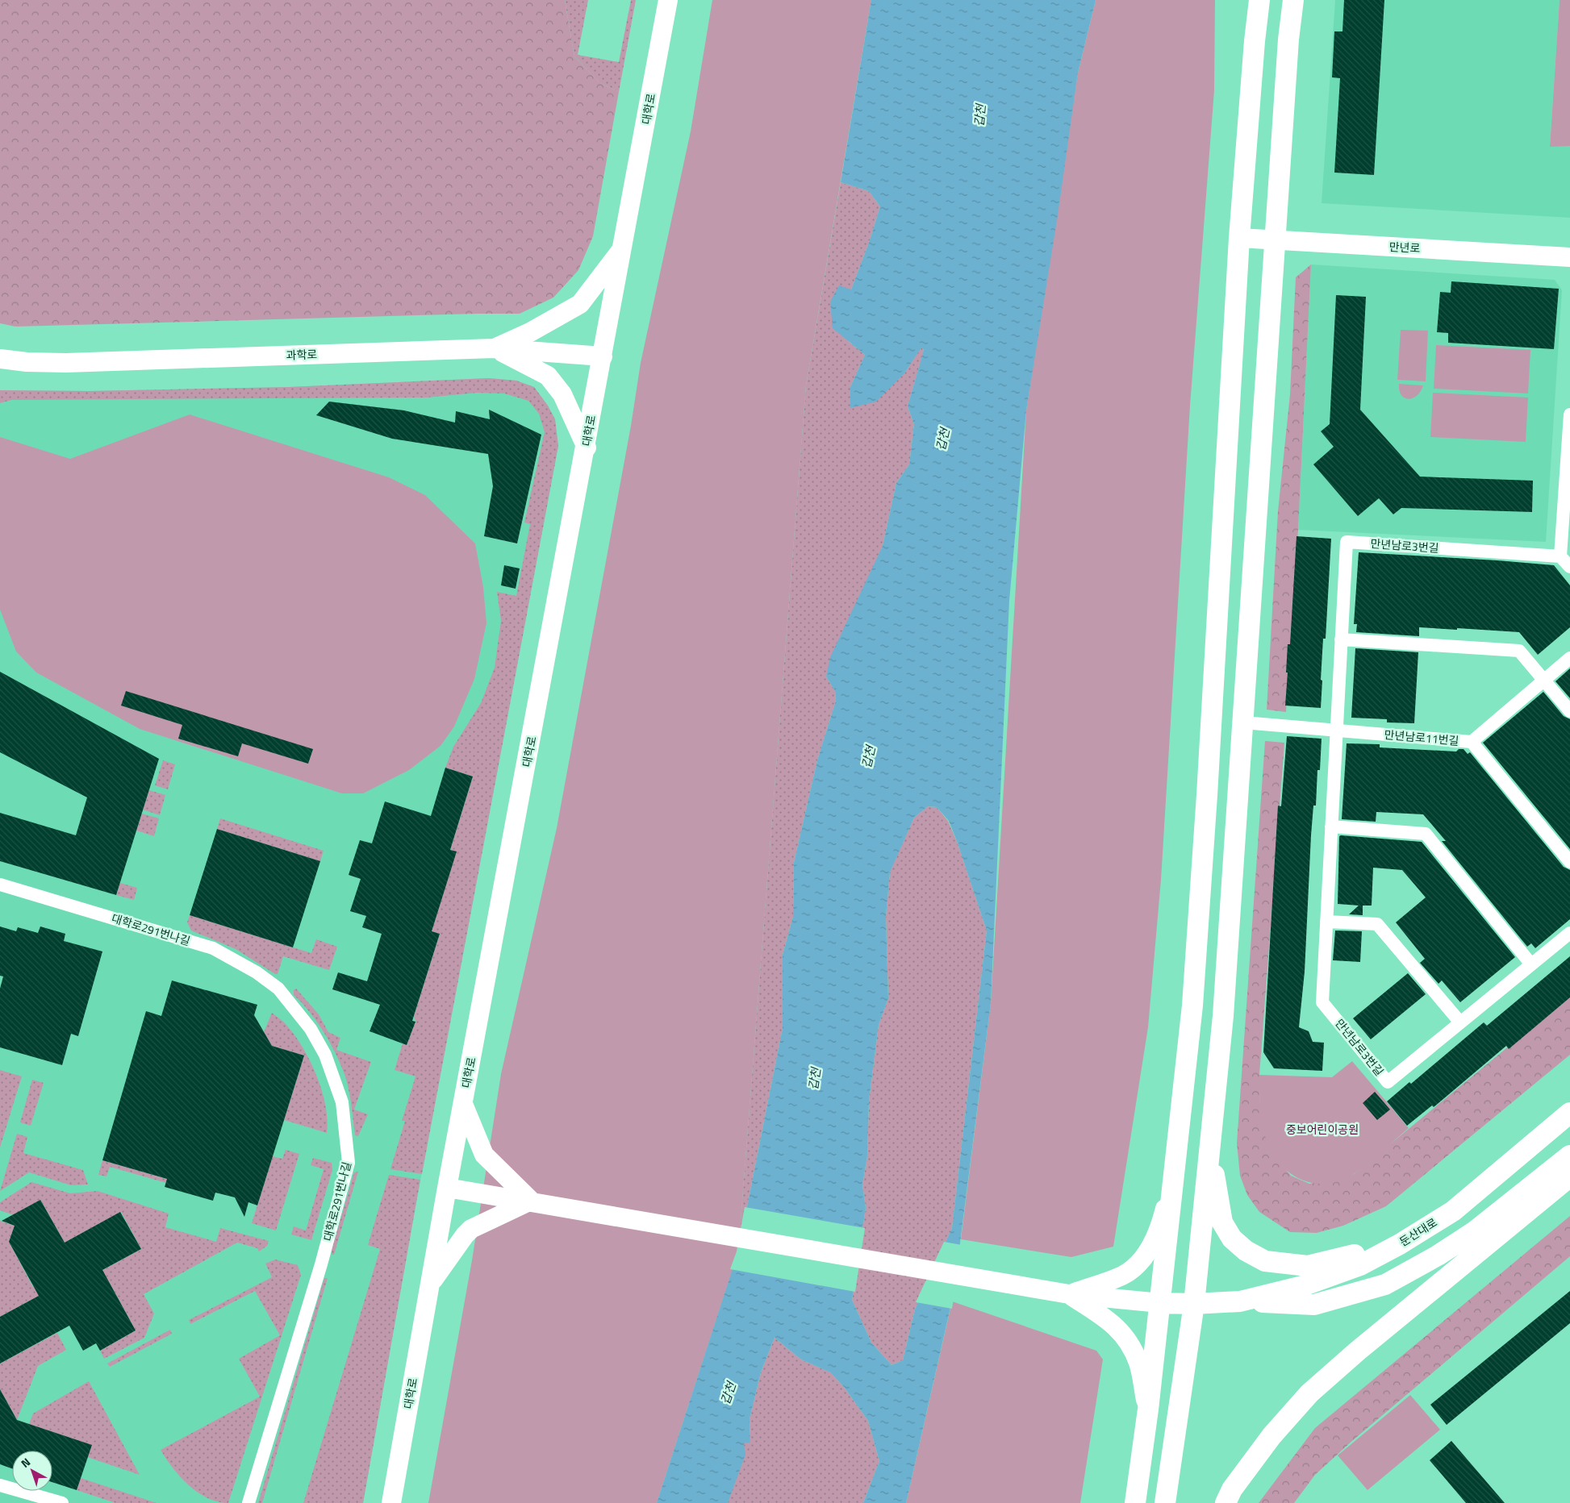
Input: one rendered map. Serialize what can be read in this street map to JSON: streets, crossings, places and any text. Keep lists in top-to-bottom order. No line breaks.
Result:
{"streets":{"main road":["대학로","만년로","과학로","둔산대로"],"street":["만년남로3번길","만년남로11번길","대학로291번나길"]},"crossings":[["대학로","과학로"],["만년남로3번길","만년남로11번길"]],"water":["갑천"],"parks":["중보어린이공원"],"north":"top left"}
